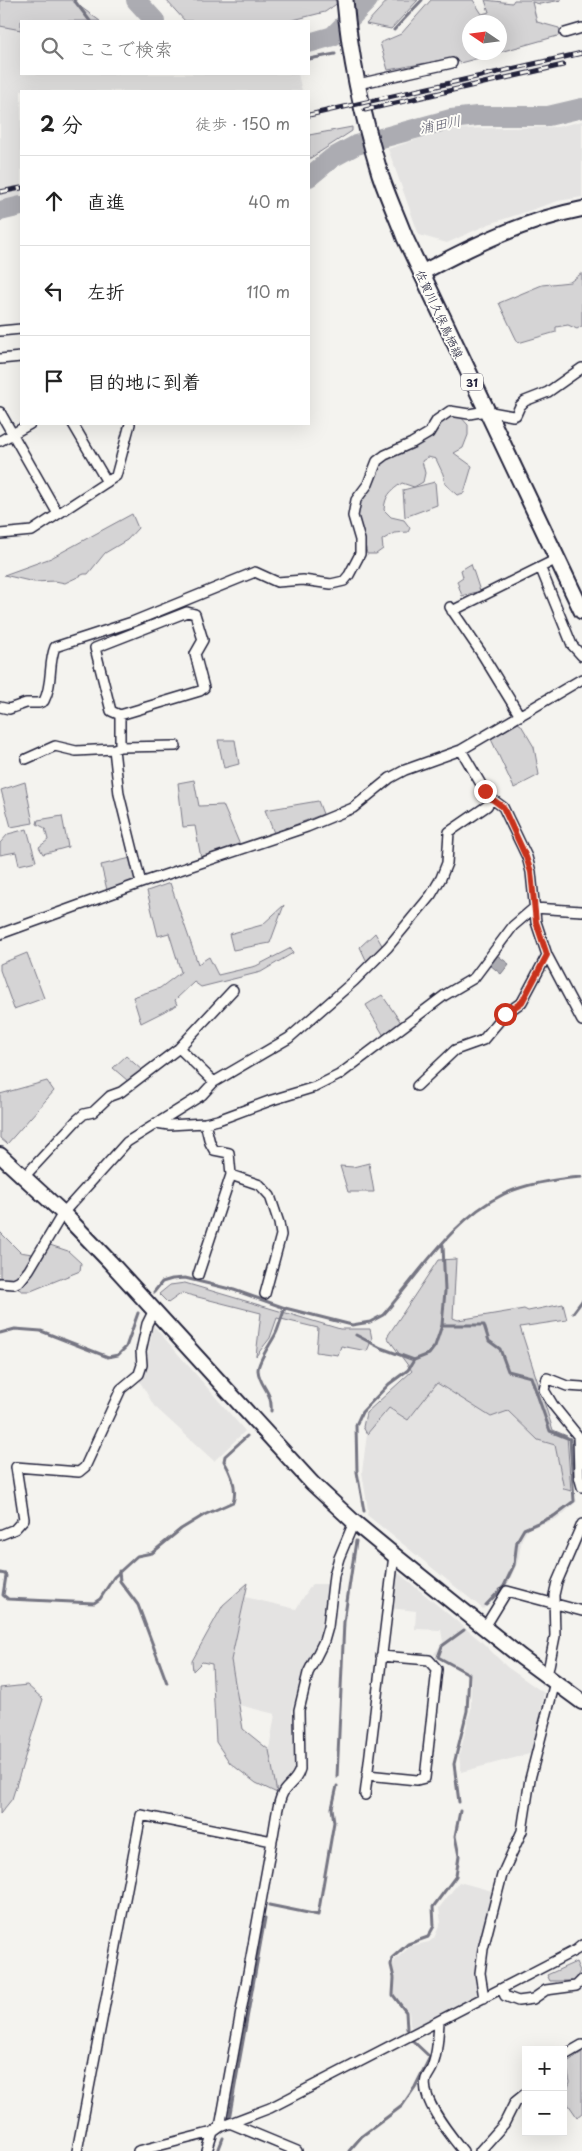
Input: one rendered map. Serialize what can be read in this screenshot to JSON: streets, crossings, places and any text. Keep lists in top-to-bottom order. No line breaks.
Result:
{"streets":{"main road":["佐賀川久保鳥栖線","31"]},"water":["浦田川"],"north":"left","page":{"search":"ここで検索","heading":["2 分","徒歩 · 150 m"],"list":[["直進","40 m"],["左折","110 m"],"目的地に到着"],"map_buttons":["+","−"]}}
